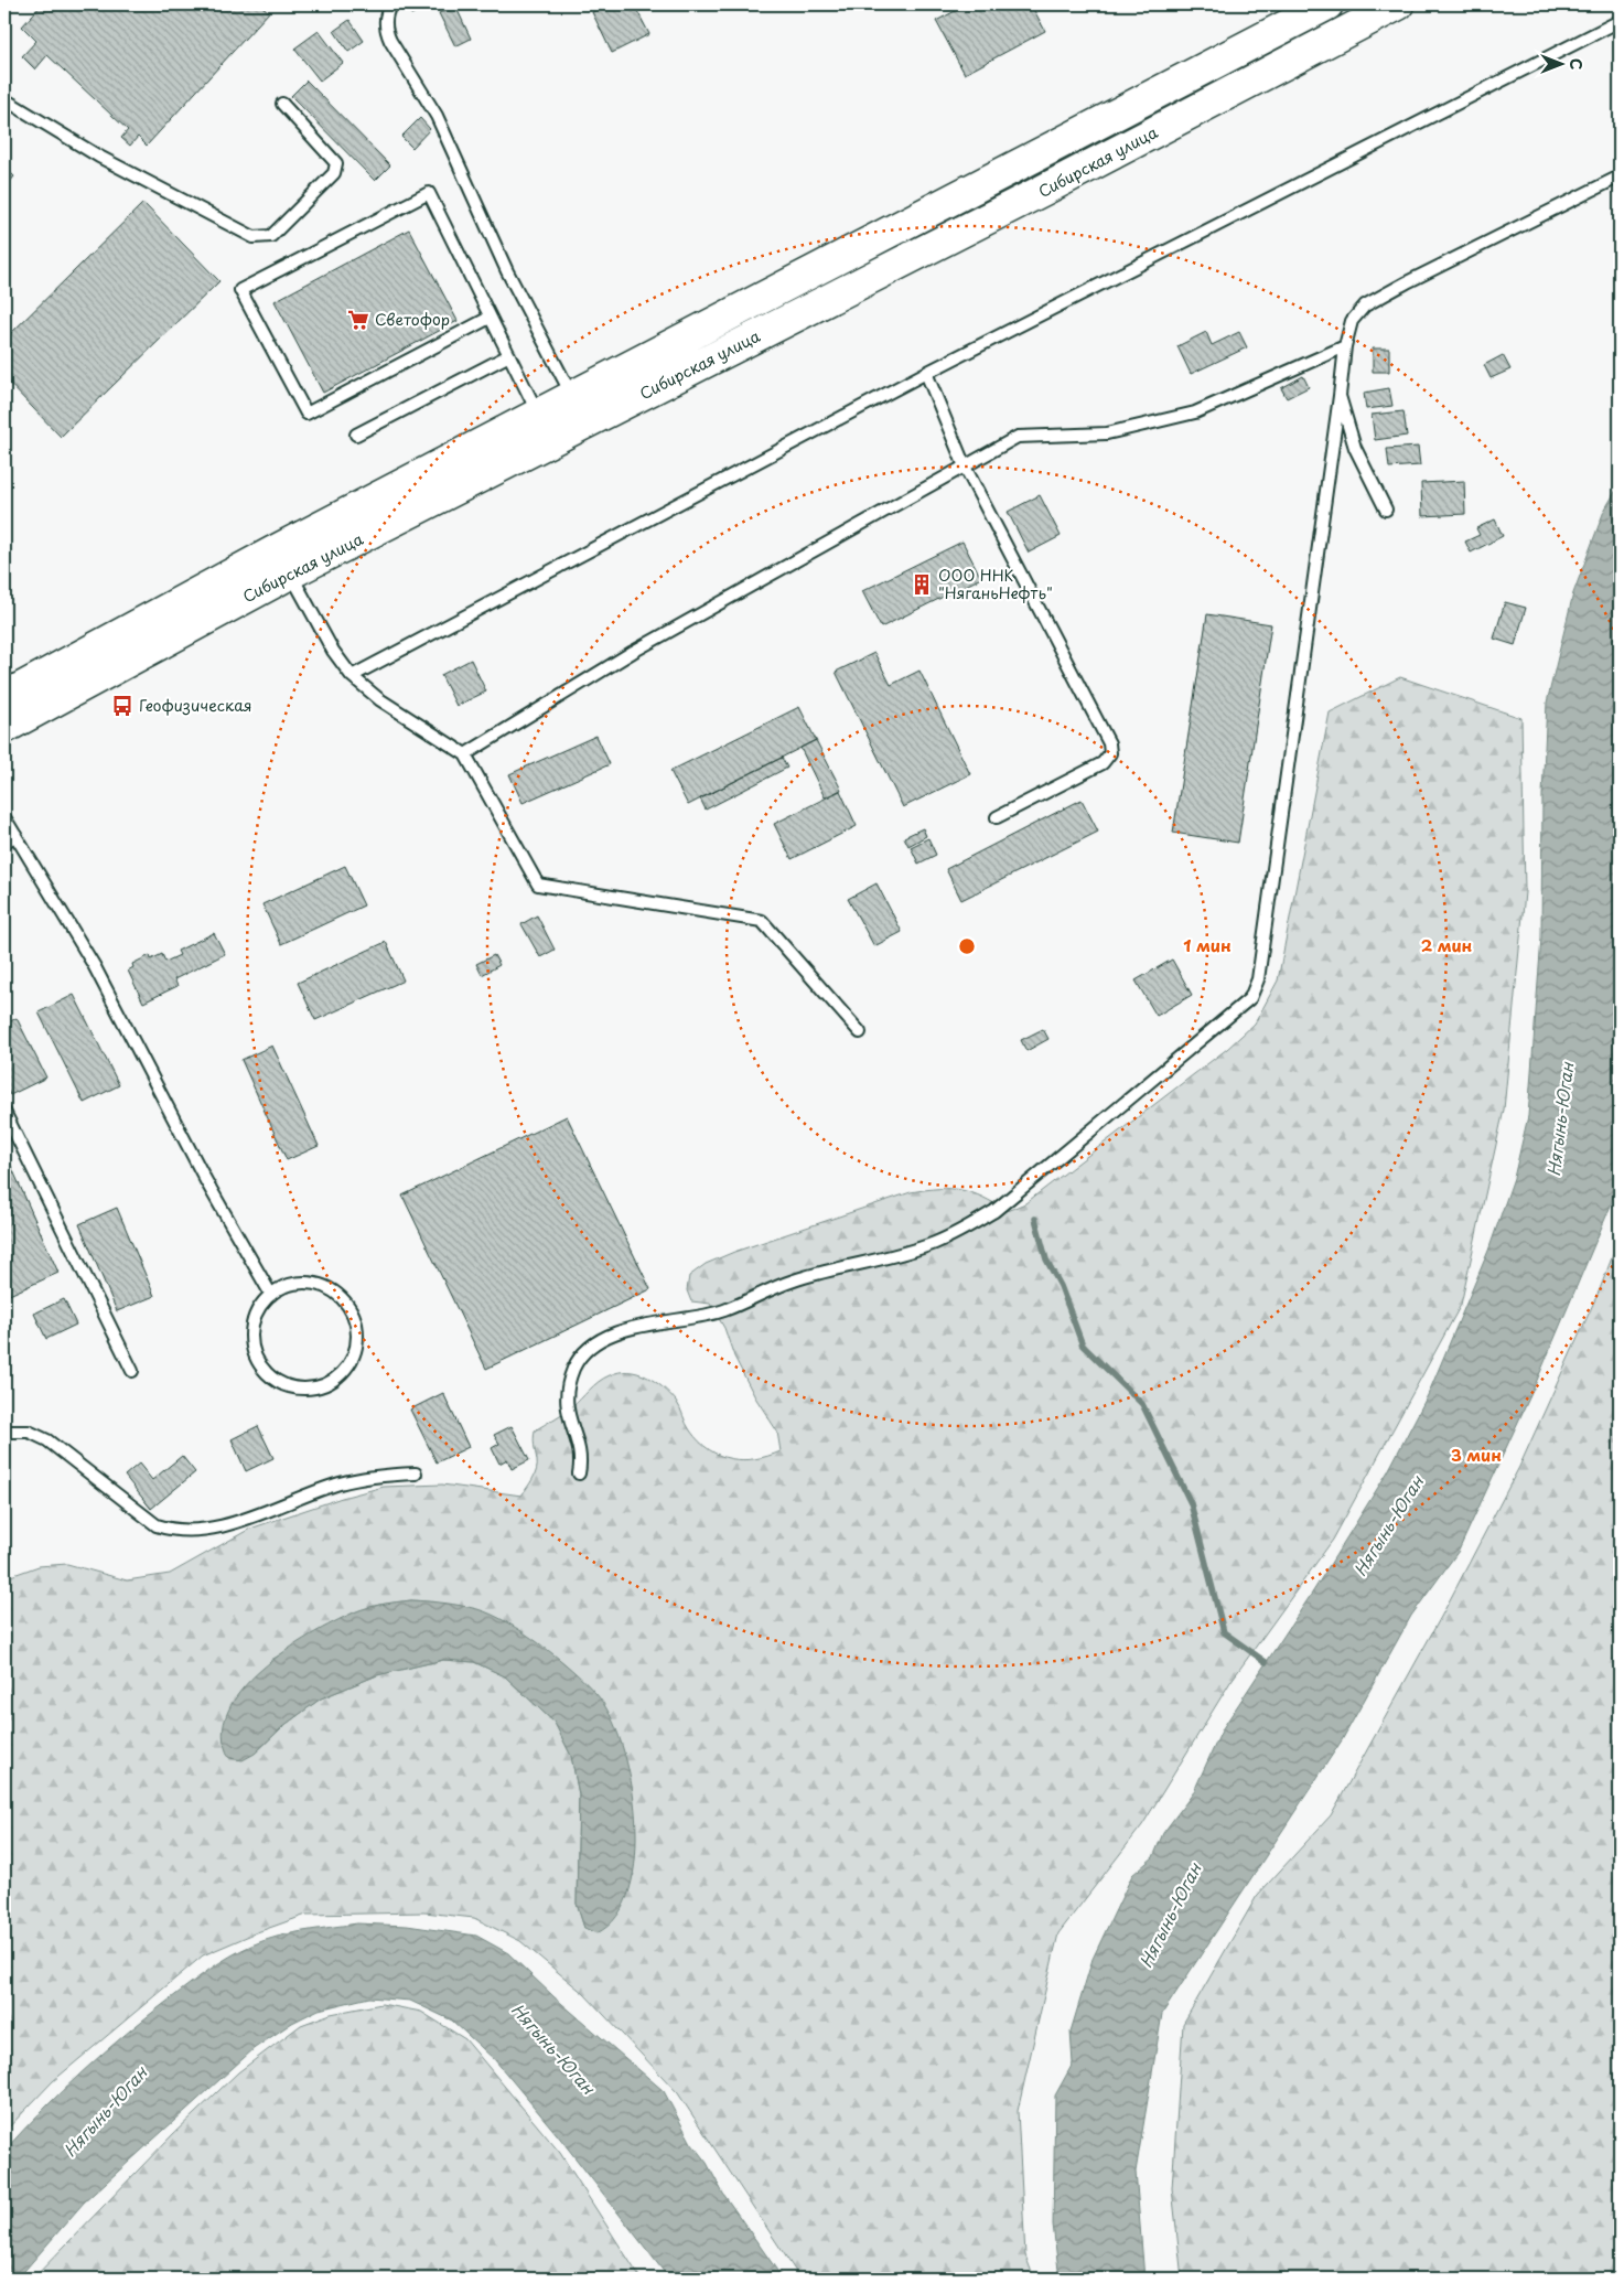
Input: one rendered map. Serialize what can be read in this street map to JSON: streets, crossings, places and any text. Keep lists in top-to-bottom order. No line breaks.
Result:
{"streets":{"main road":["Сибирская улица"]},"water":["Нягынь-Юган"],"places":{"supermarket":["Светофор"],"building":["ООО ННК \"НяганьНефть\""],"bus stop":["Геофизическая"]},"north":"right","rings":["1 мин","2 мин","3 мин"]}
